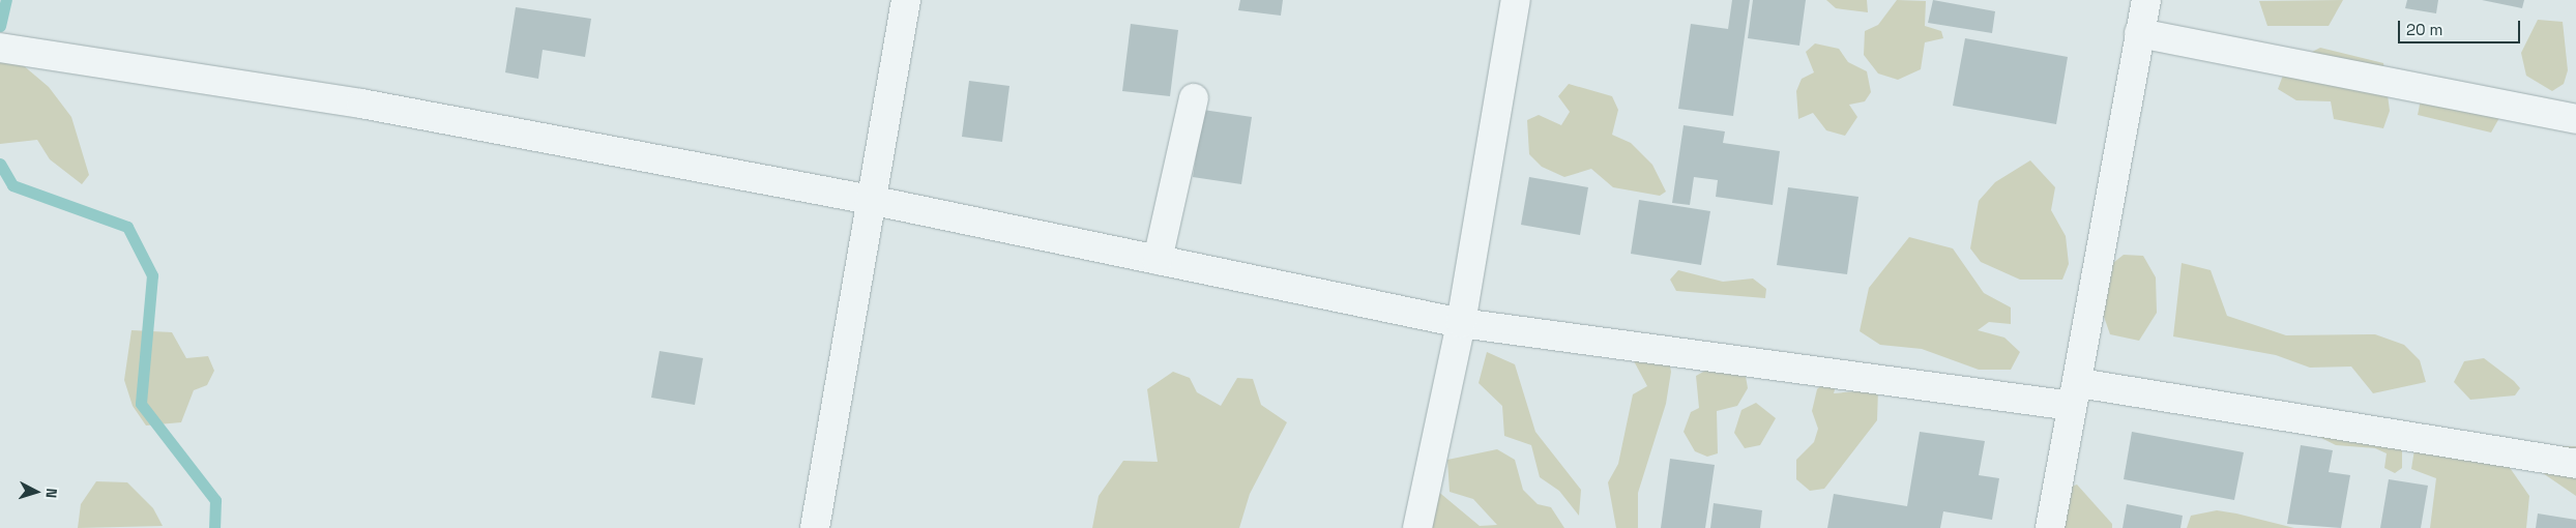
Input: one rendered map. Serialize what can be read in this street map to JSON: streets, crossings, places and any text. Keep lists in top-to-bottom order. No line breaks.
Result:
{"scale_bar":"20 m","north":"right"}
